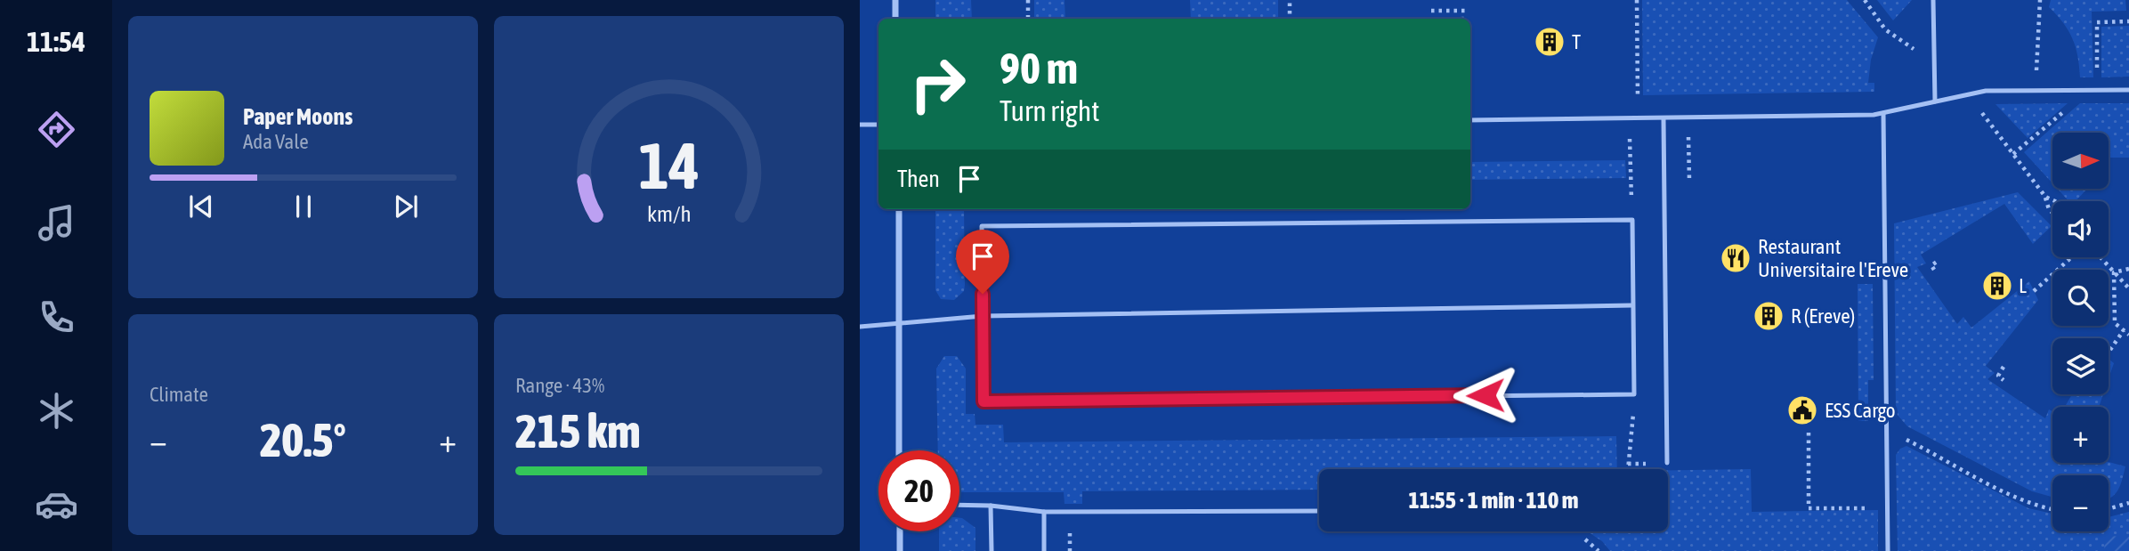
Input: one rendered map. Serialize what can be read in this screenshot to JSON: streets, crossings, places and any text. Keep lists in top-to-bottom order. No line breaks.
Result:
{"places":{"building":["T","L","R (Ereve)"],"restaurant":["Restaurant Universitaire l'Ereve"],"public building":["ESS Cargo"]},"north":"right","page":{"tabs":"11:54","turn":["90 m","Turn right"],"song":["Paper Moons","Ada Vale"],"map_buttons":["+","−"],"then":"Then","tile":["Climate",["Range · 43%","215 km"]],"heat":["−","20.5°","+"],"limit":"20","trip":"11:55 · 1 min · 110 m","gauge":["14","km/h"]}}
